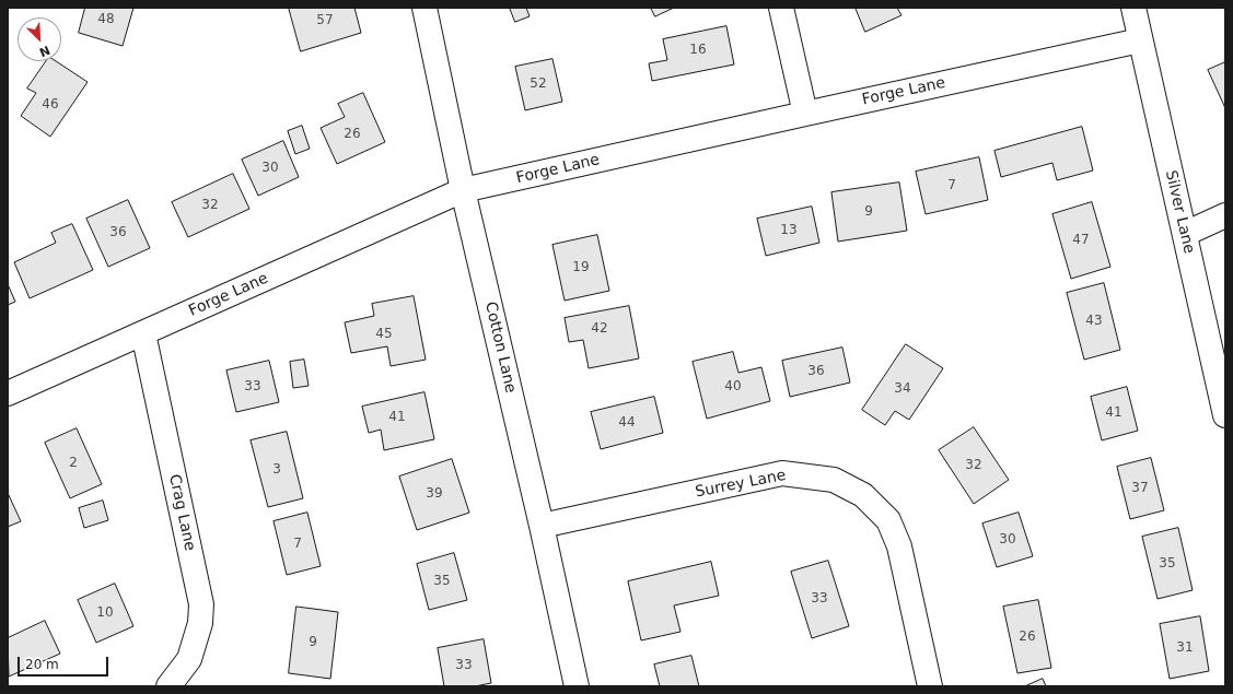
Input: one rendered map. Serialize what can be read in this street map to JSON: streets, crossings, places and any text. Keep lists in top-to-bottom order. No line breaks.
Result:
{"streets":{"street":["Forge Lane","Silver Lane","Cotton Lane","Surrey Lane","Crag Lane"]},"crossings":[["Forge Lane","Silver Lane"],["Forge Lane","Cotton Lane"],["Forge Lane","Crag Lane"],["Cotton Lane","Surrey Lane"]],"house_numbers":["48","57","16","52","46","26","30","7","32","9","13","36","47","19","43","42","45","36","33","40","34","41","41","44","2","32","3","37","39","30","7","35","35","33","10","26","9","31","33"],"scale_bar":"20 m","north":"bottom right"}
